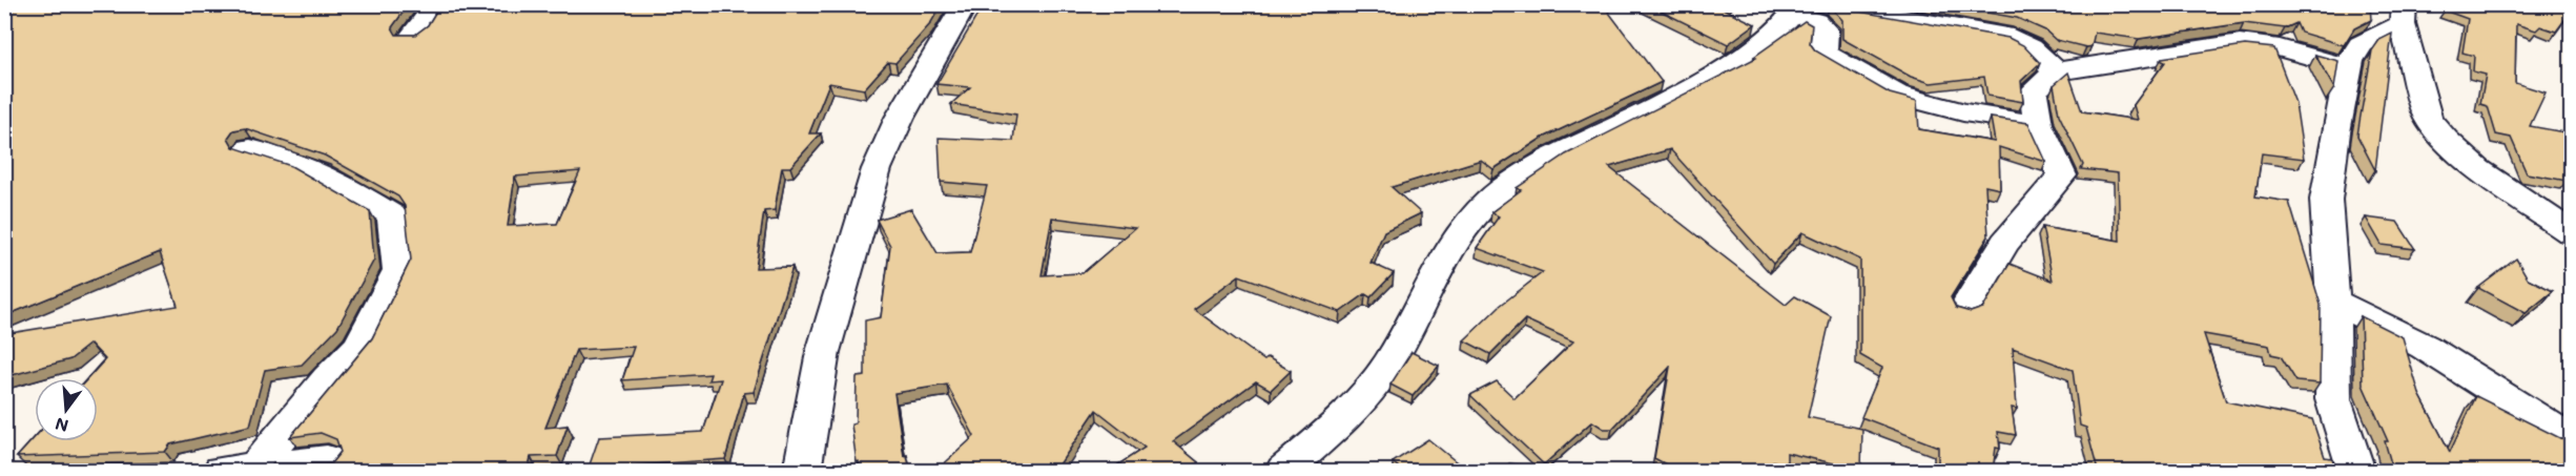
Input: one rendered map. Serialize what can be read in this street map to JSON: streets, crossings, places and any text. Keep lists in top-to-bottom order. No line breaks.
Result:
{"north":"bottom"}
